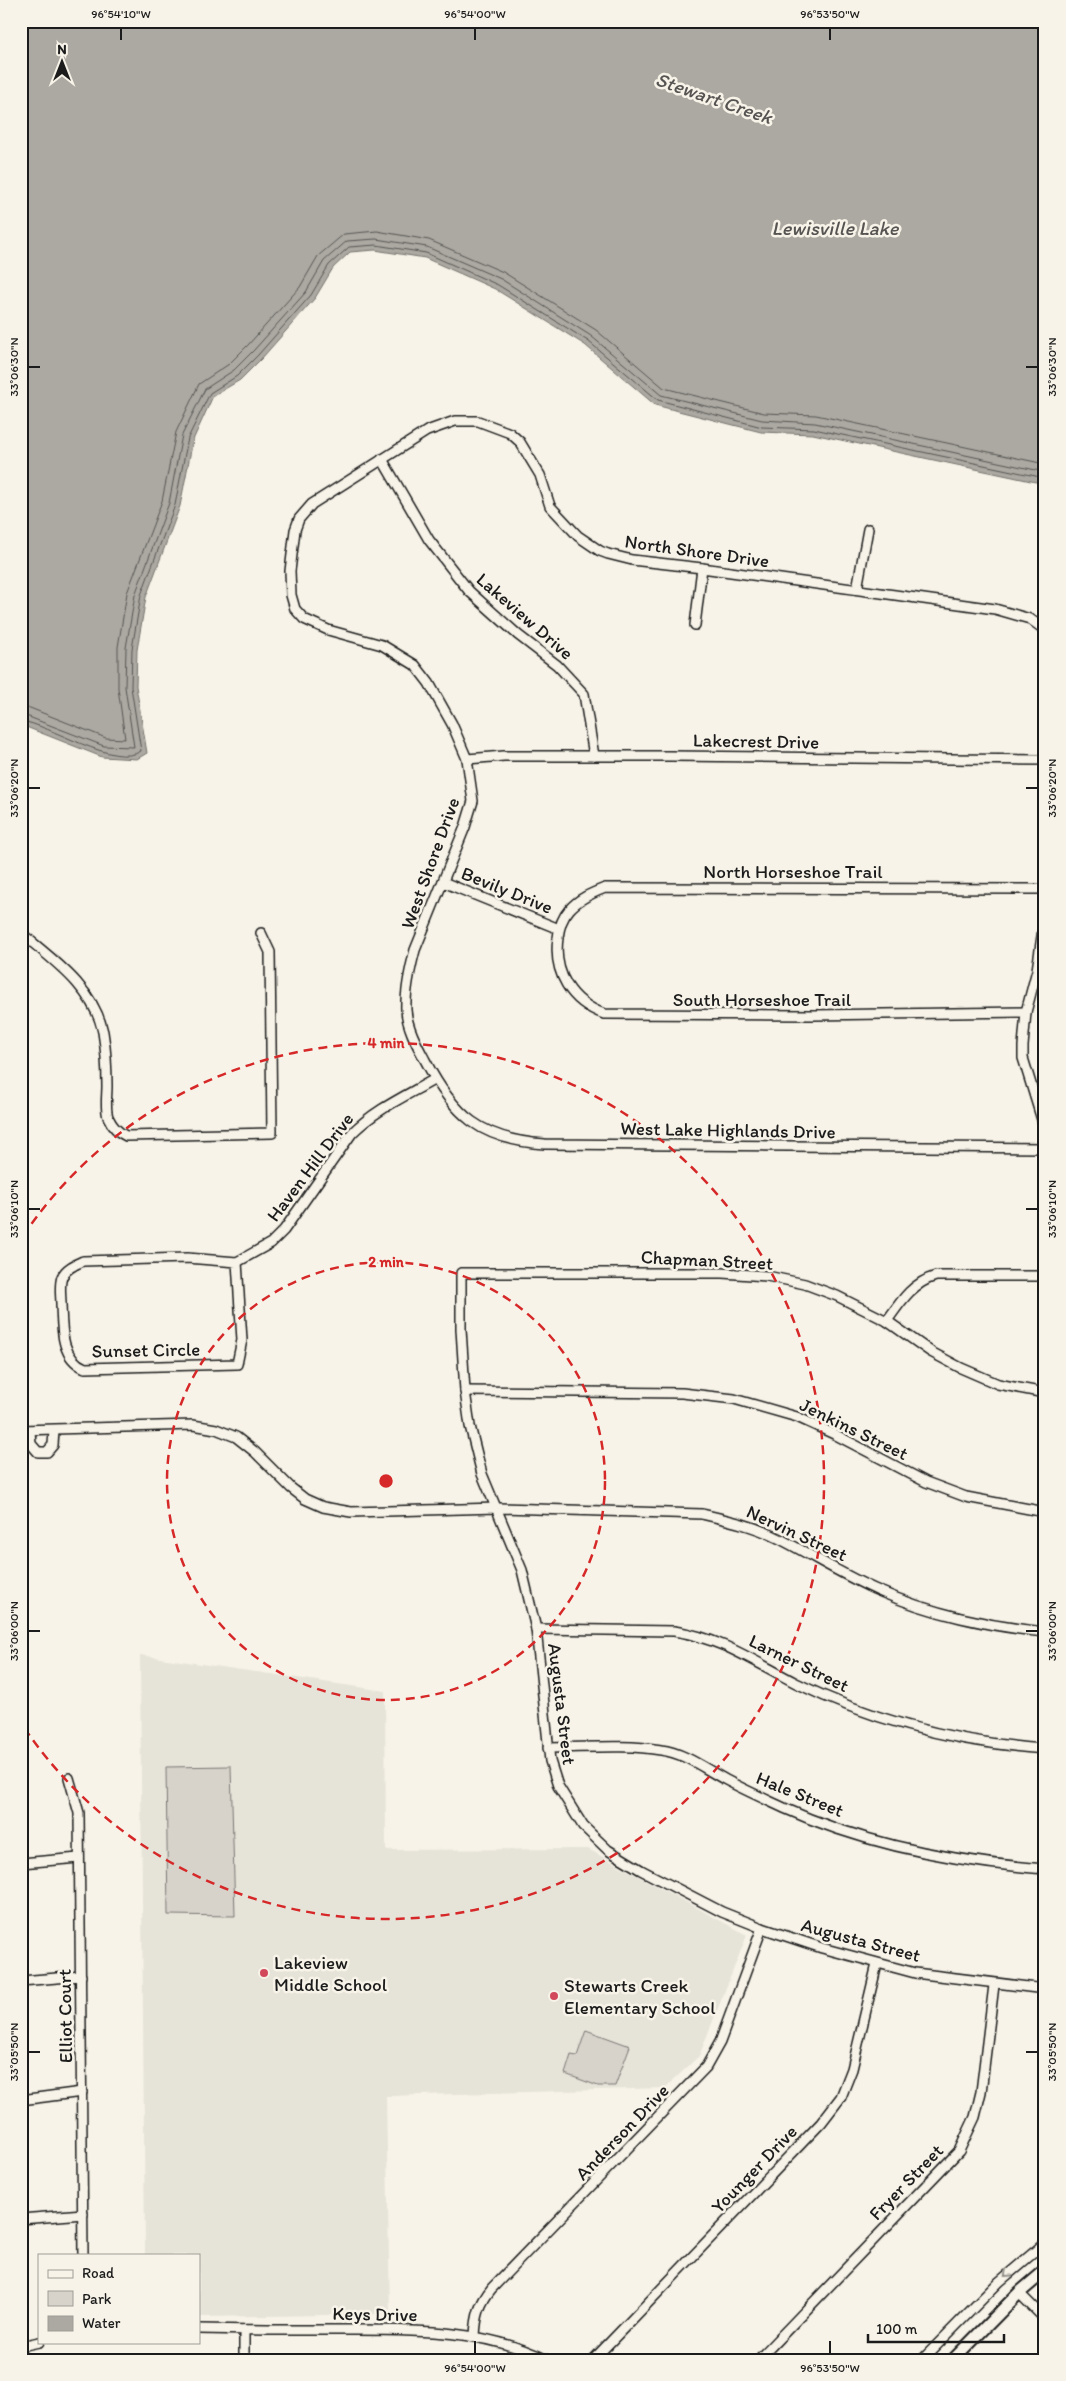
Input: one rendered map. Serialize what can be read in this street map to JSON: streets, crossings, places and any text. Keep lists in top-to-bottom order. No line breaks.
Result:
{"streets":{"street":["North Shore Drive","Lakeview Drive","Lakecrest Drive","West Shore Drive","North Horseshoe Trail","Bevily Drive","South Horseshoe Trail","West Lake Highlands Drive","Haven Hill Drive","Chapman Street","Sunset Circle","Jenkins Street","Nervin Street","Larner Street","Augusta Street","Hale Street","Elliot Court","Anderson Drive","Younger Drive","Fryer Street","Keys Drive"]},"crossings":[["North Shore Drive","Lakeview Drive"],["North Shore Drive","West Shore Drive"],["Lakeview Drive","Lakecrest Drive"],["Lakeview Drive","West Shore Drive"],["Lakecrest Drive","West Shore Drive"],["West Shore Drive","Bevily Drive"],["West Shore Drive","West Lake Highlands Drive"],["West Shore Drive","Haven Hill Drive"],["North Horseshoe Trail","Bevily Drive"],["North Horseshoe Trail","South Horseshoe Trail"],["Bevily Drive","South Horseshoe Trail"],["West Lake Highlands Drive","Haven Hill Drive"],["Haven Hill Drive","Sunset Circle"],["Chapman Street","Augusta Street"],["Jenkins Street","Augusta Street"],["Nervin Street","Augusta Street"],["Larner Street","Augusta Street"],["Augusta Street","Hale Street"],["Augusta Street","Anderson Drive"],["Augusta Street","Younger Drive"],["Augusta Street","Fryer Street"],["Anderson Drive","Keys Drive"]],"water":["Stewart Creek","Lewisville Lake"],"places":["Lakeview Middle School","Stewarts Creek Elementary School"],"legend":["Road","Park","Water"],"scale_bar":"100 m","north":"top","coordinates":["96°54'10\"W","96°54'00\"W","96°53'50\"W","33°06'30\"N","33°06'20\"N","33°06'10\"N","33°06'00\"N","33°05'50\"N"],"rings":["4 min","2 min"]}
